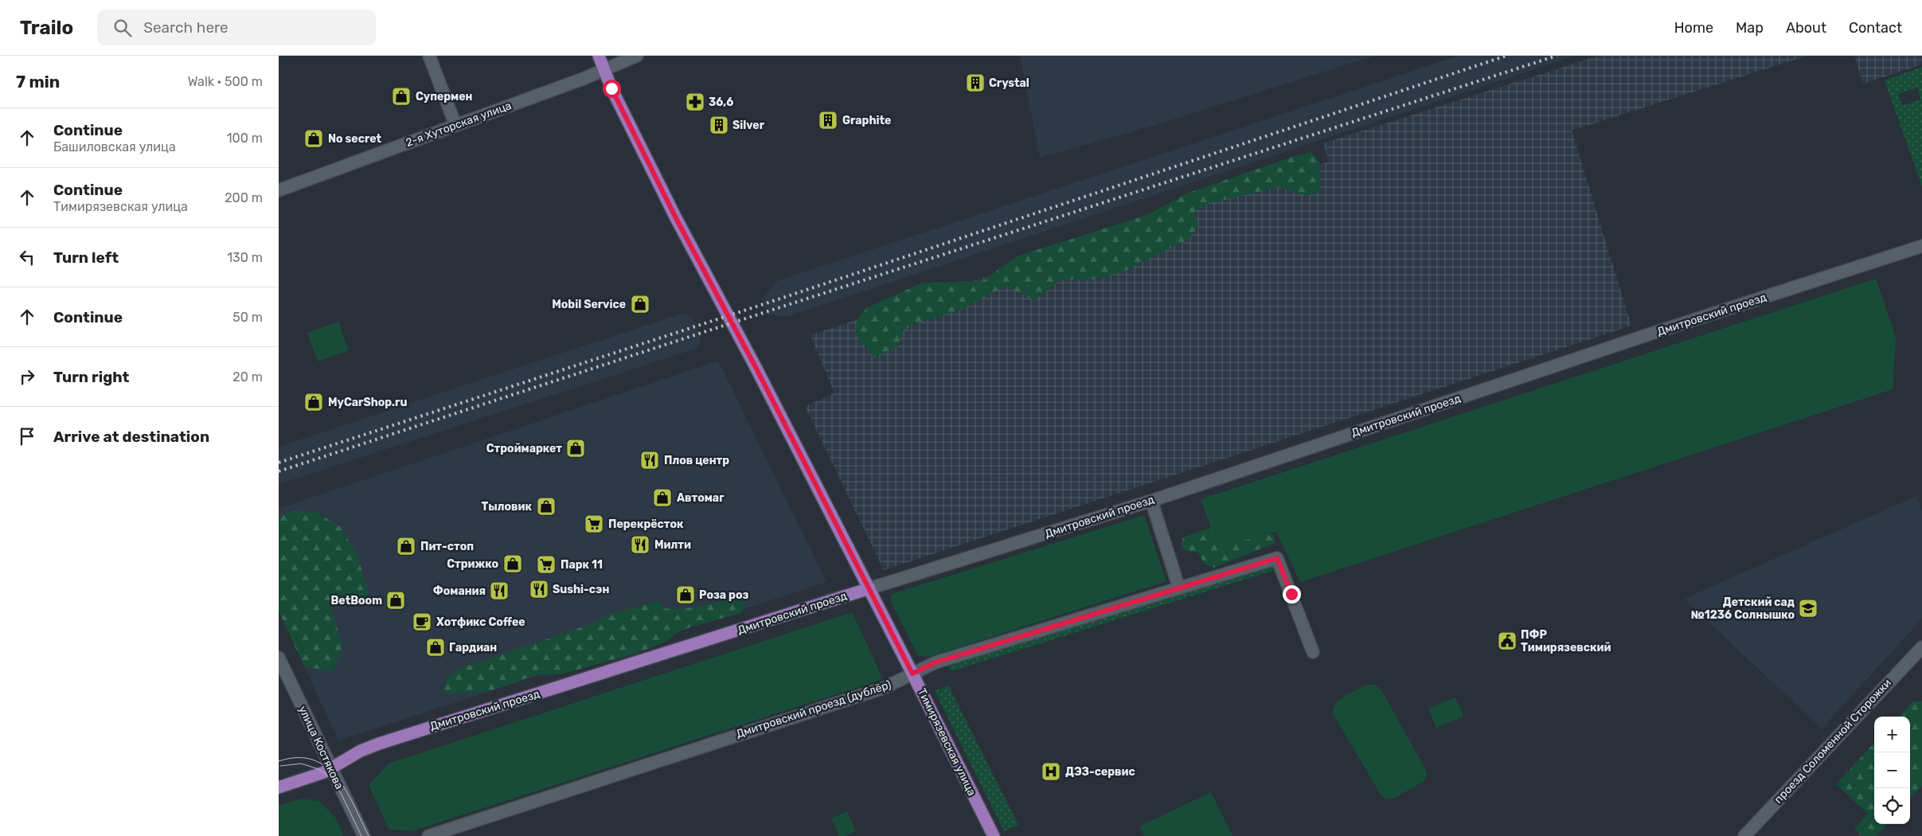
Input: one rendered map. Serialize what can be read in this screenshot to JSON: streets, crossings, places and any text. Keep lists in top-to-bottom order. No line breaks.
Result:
{"streets":{"main road":["Дмитровский проезд","Тимирязевская улица"],"street":["2-я Хуторская улица","Дмитровский проезд (дублёр)","проезд Соломенной Сторожки","улица Костякова"]},"crossings":[["2-я Хуторская улица","Тимирязевская улица"],["Дмитровский проезд","Тимирязевская улица"],["Дмитровский проезд","улица Костякова"],["Дмитровский проезд (дублёр)","Тимирязевская улица"]],"places":{"building":["Crystal","Graphite","Silver"],"shop":["Супермен","No secret","Mobil Service","MyCarShop.ru","Строймаркет","Автомаг","Тыловик","Пит-стоп","Стрижко","Роза роз","BetBoom","Гардиан"],"pharmacy":["36,6"],"restaurant":["Плов центр","Милти","Sushi-сэн","Фомания"],"supermarket":["Перекрёсток","Парк 11"],"school or university":["Детский сад №1236 Солнышко"],"cafe":["Хотфикс Coffee"],"public building":["ПФР Тимирязевский"],"hospital":["ДЭЗ-сервис"]},"page":{"header":"Trailo","search":"Search here","nav":["Home","Map","About","Contact"],"heading":["7 min","Walk · 500 m"],"list":[["Continue","Башиловская улица","100 m"],["Continue","Тимирязевская улица","200 m"],["Turn left","130 m"],["Continue","50 m"],["Turn right","20 m"],"Arrive at destination"],"map_buttons":["+","−"]}}
